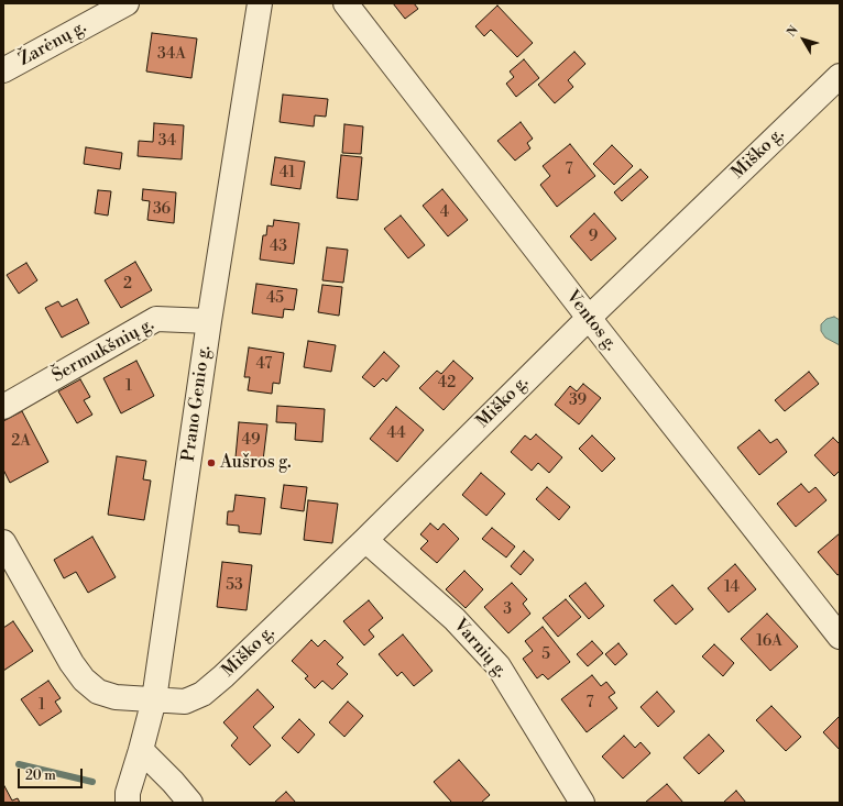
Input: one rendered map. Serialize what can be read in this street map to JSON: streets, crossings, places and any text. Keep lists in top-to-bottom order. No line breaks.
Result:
{"streets":{"street":["Žarėnų g.","Miško g.","Ventos g.","Šermukšnių g.","Prano Genio g.","Varnių g."]},"crossings":[["Miško g.","Ventos g."],["Miško g.","Prano Genio g."],["Miško g.","Varnių g."],["Šermukšnių g.","Prano Genio g."]],"places":["Aušros g."],"house_numbers":["34A","34","7","41","36","4","9","43","2","45","47","42","1","39","44","49","2A","53","14","3","16A","5","7","1"],"scale_bar":"20 m","north":"top left"}
